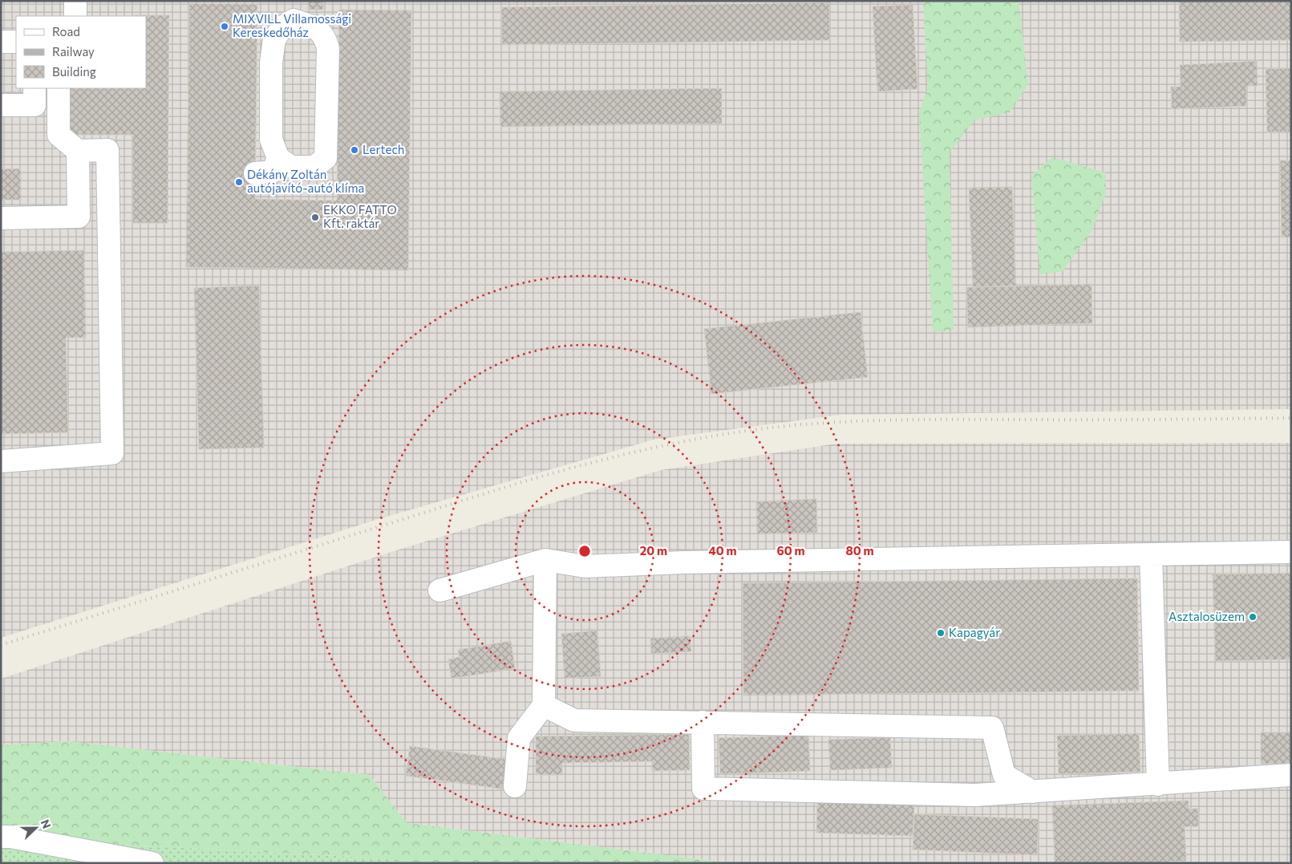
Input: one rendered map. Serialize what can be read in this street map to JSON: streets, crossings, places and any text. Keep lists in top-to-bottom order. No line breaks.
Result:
{"places":["MIXVILL Villamossági Kereskedőház","Lertech","Dékány Zoltán autójavító-autó klíma","EKKO FATTO Kft. raktár","Asztalosüzem","Kapagyár"],"legend":["Road","Railway","Building"],"north":"right","rings":["20 m","40 m","60 m","80 m"]}
